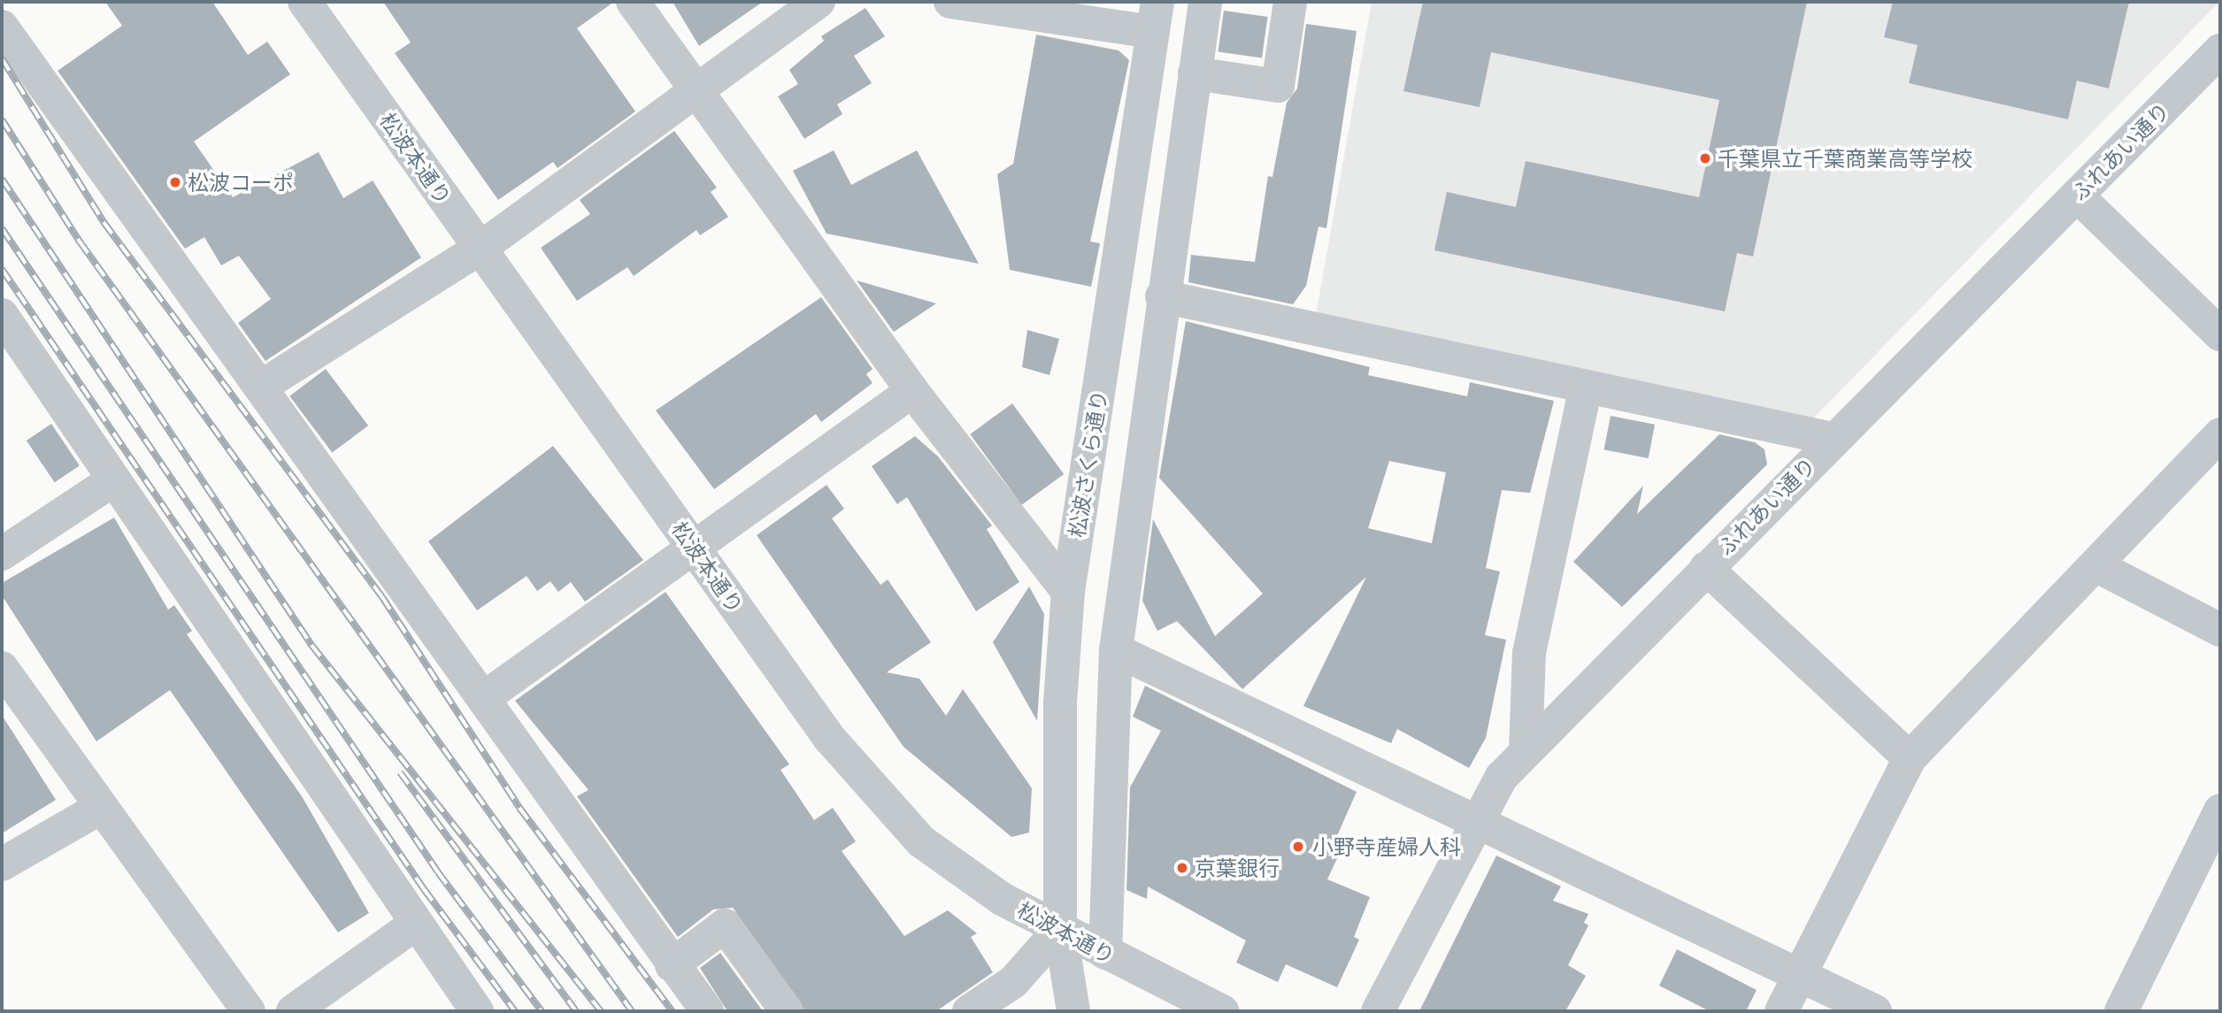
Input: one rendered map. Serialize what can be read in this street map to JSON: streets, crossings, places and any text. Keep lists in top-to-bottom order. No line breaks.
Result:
{"streets":{"street":["ふれあい通り","松波本通り","松波さくら通り"]},"crossings":[["松波本通り","松波さくら通り"]],"places":["千葉県立千葉商業高等学校","松波コーポ","小野寺産婦人科","京葉銀行"]}
